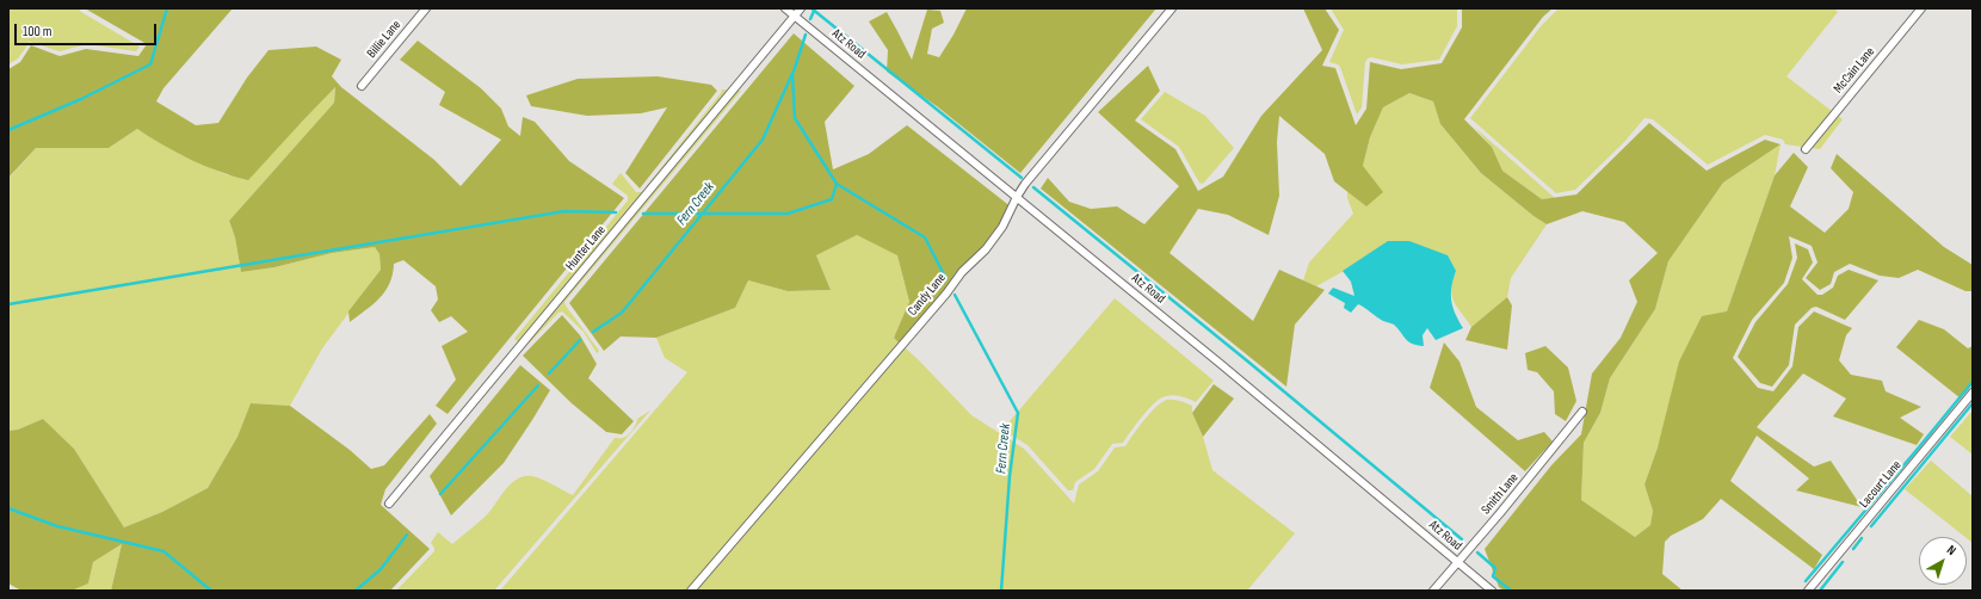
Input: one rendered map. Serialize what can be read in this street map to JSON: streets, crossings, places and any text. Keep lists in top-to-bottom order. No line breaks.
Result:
{"streets":{"street":["Billie Lane","Atz Road","McCain Lane","Hunter Lane","Candy Lane","Lacourt Lane","Smith Lane"]},"crossings":[["Atz Road","Hunter Lane"],["Atz Road","Candy Lane"],["Atz Road","Smith Lane"]],"water":["Fern Creek"],"scale_bar":"100 m","north":"top right"}
